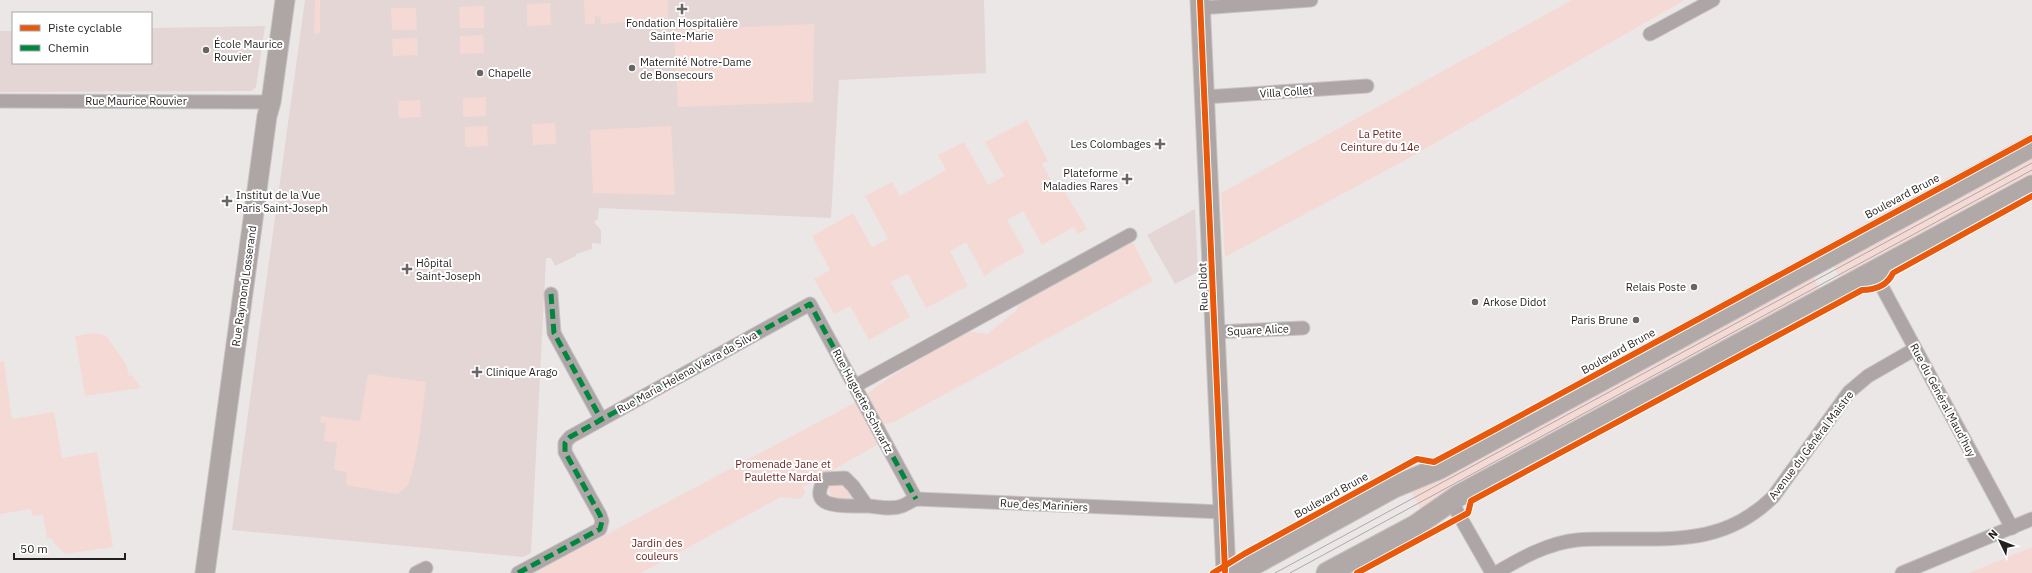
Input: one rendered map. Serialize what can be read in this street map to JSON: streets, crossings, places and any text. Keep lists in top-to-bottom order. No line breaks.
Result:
{"streets":{"main road":["Boulevard Brune"],"street":["Villa Collet","Rue Maurice Rouvier","Rue Raymond Losserand","Rue Didot","Square Alice","Rue Maria Helena Vieira da Silva","Rue du Général Maud'huy","Rue Huguette Schwartz","Avenue du Général Maistre","Rue des Mariniers"]},"crossings":[["Villa Collet","Rue Didot"],["Rue Maurice Rouvier","Rue Raymond Losserand"],["Rue Didot","Square Alice"],["Rue Didot","Rue des Mariniers"],["Rue Maria Helena Vieira da Silva","Rue Huguette Schwartz"],["Rue du Général Maud'huy","Avenue du Général Maistre"],["Rue Huguette Schwartz","Rue des Mariniers"]],"parks":["La Petite Ceinture du 14e","Promenade Jane et Paulette Nardal","Jardin des couleurs"],"places":{"health":["Fondation Hospitalière Sainte-Marie","Les Colombages","Plateforme Maladies Rares","Institut de la Vue Paris Saint-Joseph","Hôpital Saint-Joseph","Clinique Arago"],"other":["École Maurice Rouvier","Maternité Notre-Dame de Bonsecours","Chapelle","Relais Poste","Arkose Didot","Paris Brune"]},"legend":["Piste cyclable","Chemin"],"scale_bar":"50 m","north":"top left"}
